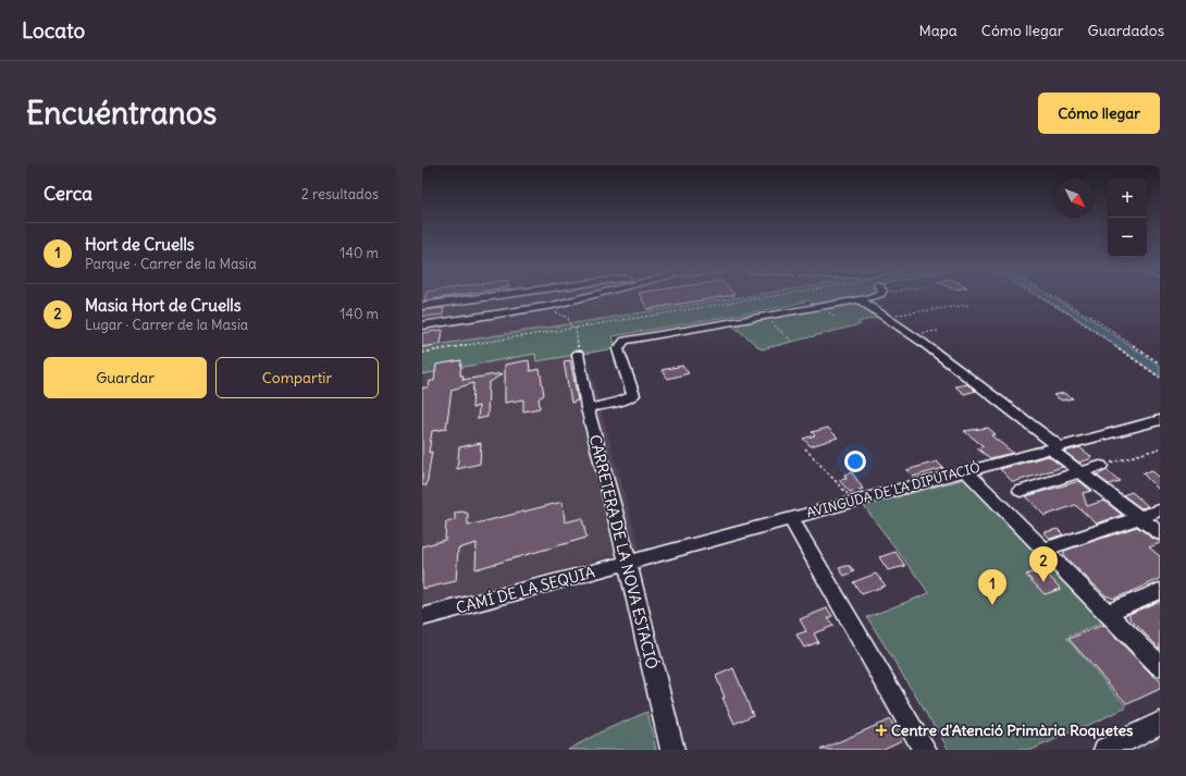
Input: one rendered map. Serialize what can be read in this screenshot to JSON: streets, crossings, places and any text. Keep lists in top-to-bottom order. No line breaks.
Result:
{"streets":{"street":["AVINGUDA DE LA DIPUTACIÓ","CARRETERA DE LA NOVA ESTACIÓ","CAMÍ DE LA SEQUIA"]},"crossings":[["AVINGUDA DE LA DIPUTACIÓ","CARRETERA DE LA NOVA ESTACIÓ"],["AVINGUDA DE LA DIPUTACIÓ","CAMÍ DE LA SEQUIA"],["CARRETERA DE LA NOVA ESTACIÓ","CAMÍ DE LA SEQUIA"]],"places":{"health":["Centre d'Atenció Primària Roquetes"]},"north":"bottom right","page":{"header":"Locato","nav":["Mapa","Cómo llegar","Guardados"],"buttons":["Cómo llegar",["Guardar","Compartir"]],"title":"Encuéntranos","heading":["Cerca","2 resultados"],"map_buttons":["+","−"],"list":[{"mark":"1","name":"Hort de Cruells","note":"Parque · Carrer de la Masia","value":"140 m"},{"mark":"2","name":"Masia Hort de Cruells","note":"Lugar · Carrer de la Masia","value":"140 m"}],"pins":["2","1"]}}
